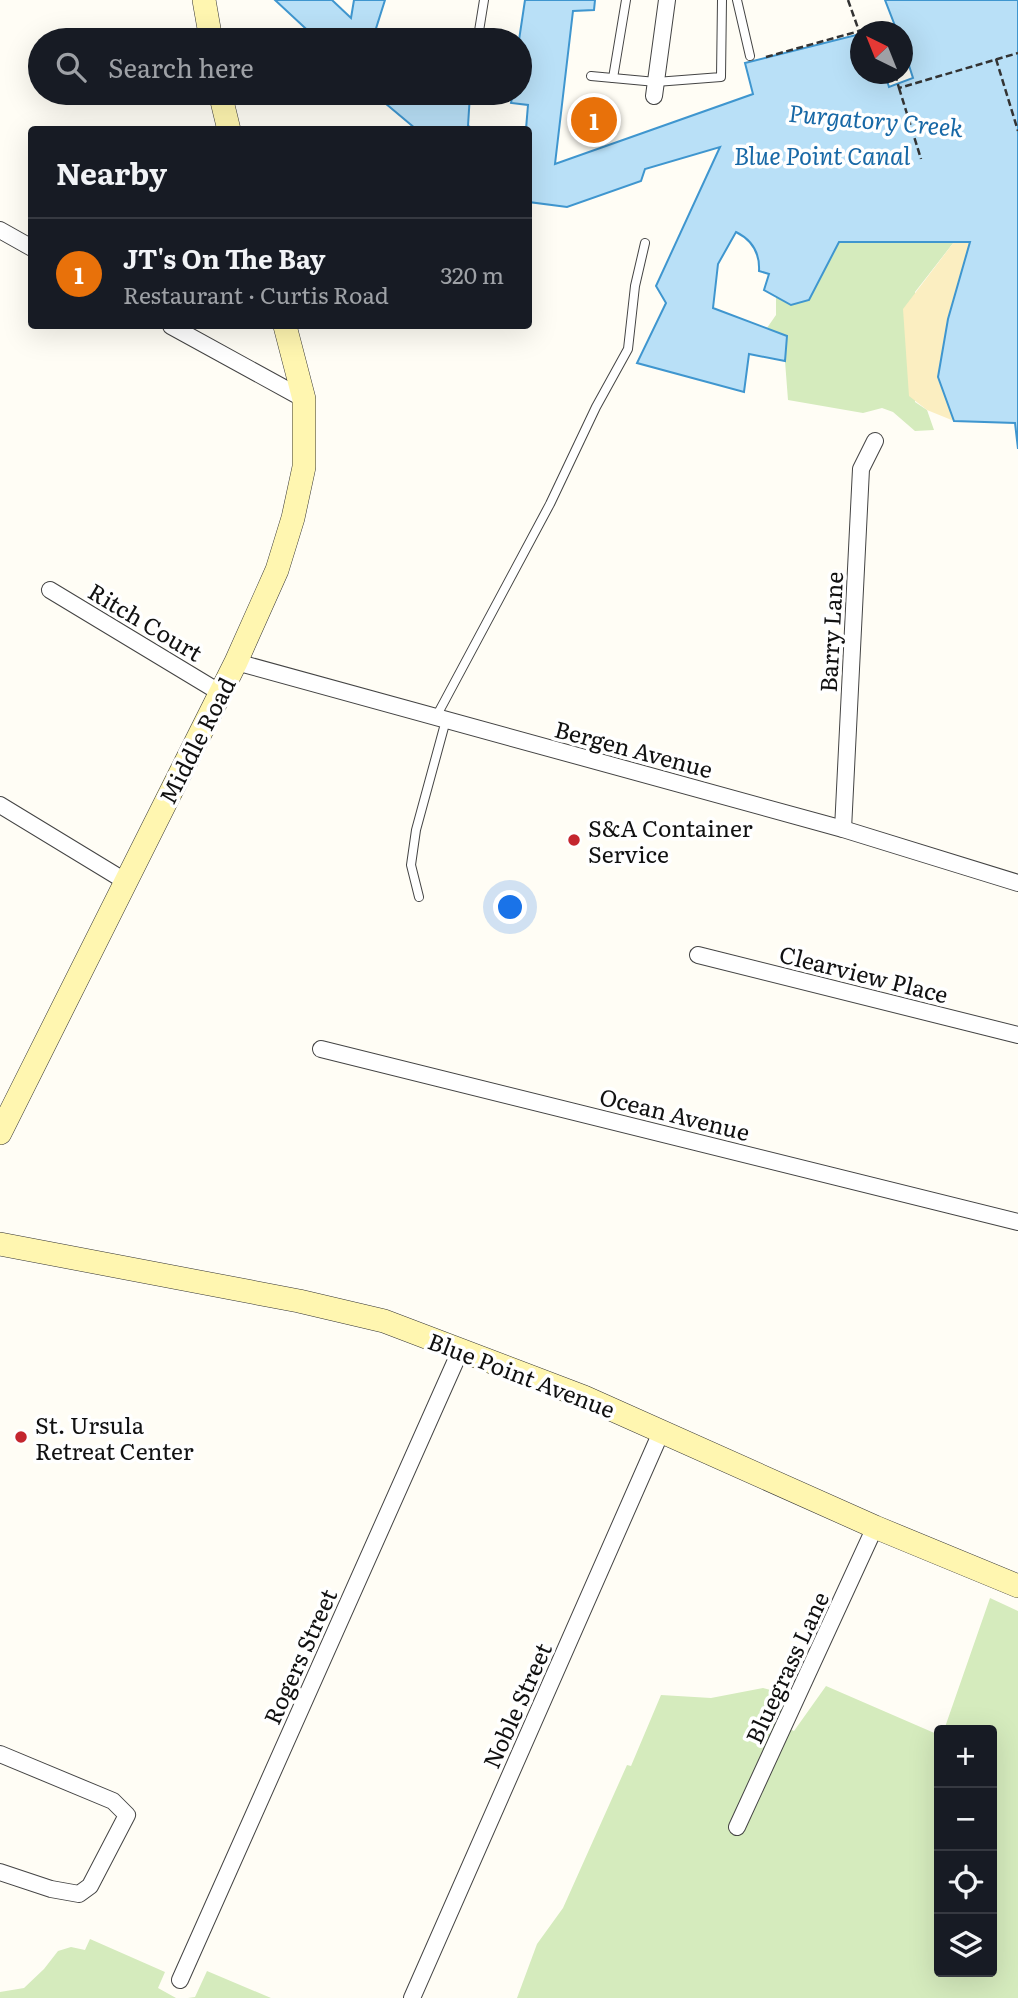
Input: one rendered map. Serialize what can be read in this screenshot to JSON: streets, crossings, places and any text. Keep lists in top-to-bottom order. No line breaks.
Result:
{"streets":{"street":["Ritch Court","Barry Lane","Middle Road","Bergen Avenue","Clearview Place","Ocean Avenue","Blue Point Avenue","Rogers Street","Bluegrass Lane","Noble Street"]},"crossings":[["Ritch Court","Middle Road"],["Barry Lane","Bergen Avenue"],["Middle Road","Bergen Avenue"],["Blue Point Avenue","Rogers Street"],["Blue Point Avenue","Bluegrass Lane"],["Blue Point Avenue","Noble Street"]],"water":["Purgatory Creek","Blue Point Canal"],"places":["S&A Container Service","St. Ursula Retreat Center"],"north":"top left","page":{"search":"Search here","pins":"1","heading":"Nearby","list":[{"mark":"1","name":"JT's On The Bay","note":"Restaurant · Curtis Road","value":"320 m"}],"map_buttons":["+","−"]}}
